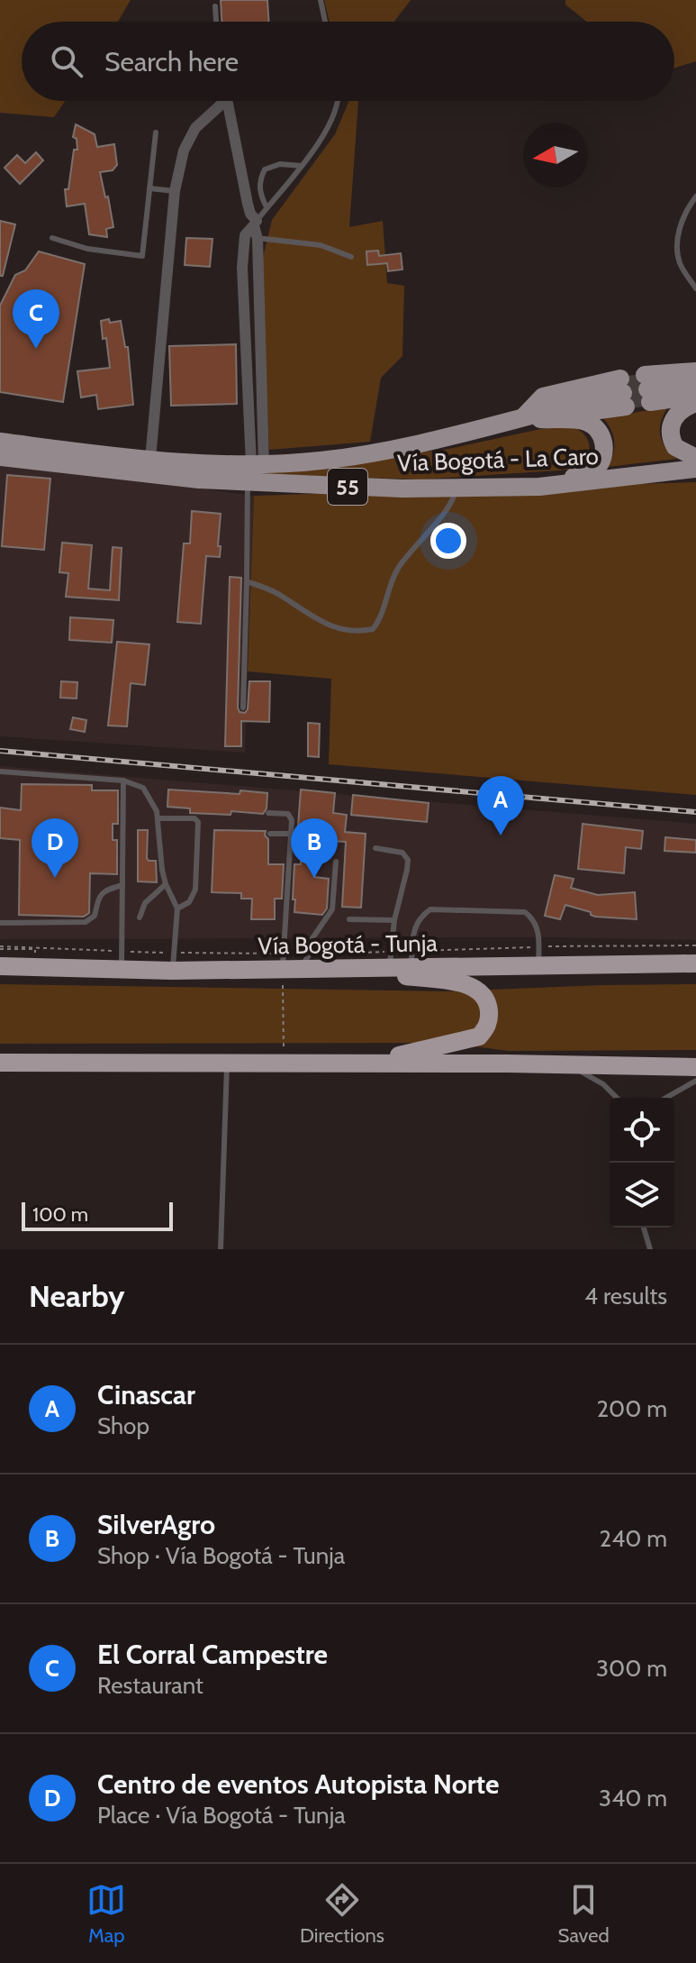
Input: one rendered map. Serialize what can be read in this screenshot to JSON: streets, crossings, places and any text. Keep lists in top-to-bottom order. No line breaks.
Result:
{"streets":{"highway":["Vía Bogotá - Tunja"],"main road":["Vía Bogotá - La Caro","55"]},"scale_bar":"100 m","north":"left","page":{"search":"Search here","pins":["C","A","B","D"],"scale":"100 m","heading":["Nearby","4 results"],"list":[{"mark":"A","name":"Cinascar","note":"Shop","value":"200 m"},{"mark":"B","name":"SilverAgro","note":"Shop · Vía Bogotá - Tunja","value":"240 m"},{"mark":"C","name":"El Corral Campestre","note":"Restaurant","value":"300 m"},{"mark":"D","name":"Centro de eventos Autopista Norte","note":"Place · Vía Bogotá - Tunja","value":"340 m"}],"nav":["Map","Directions","Saved"]}}
